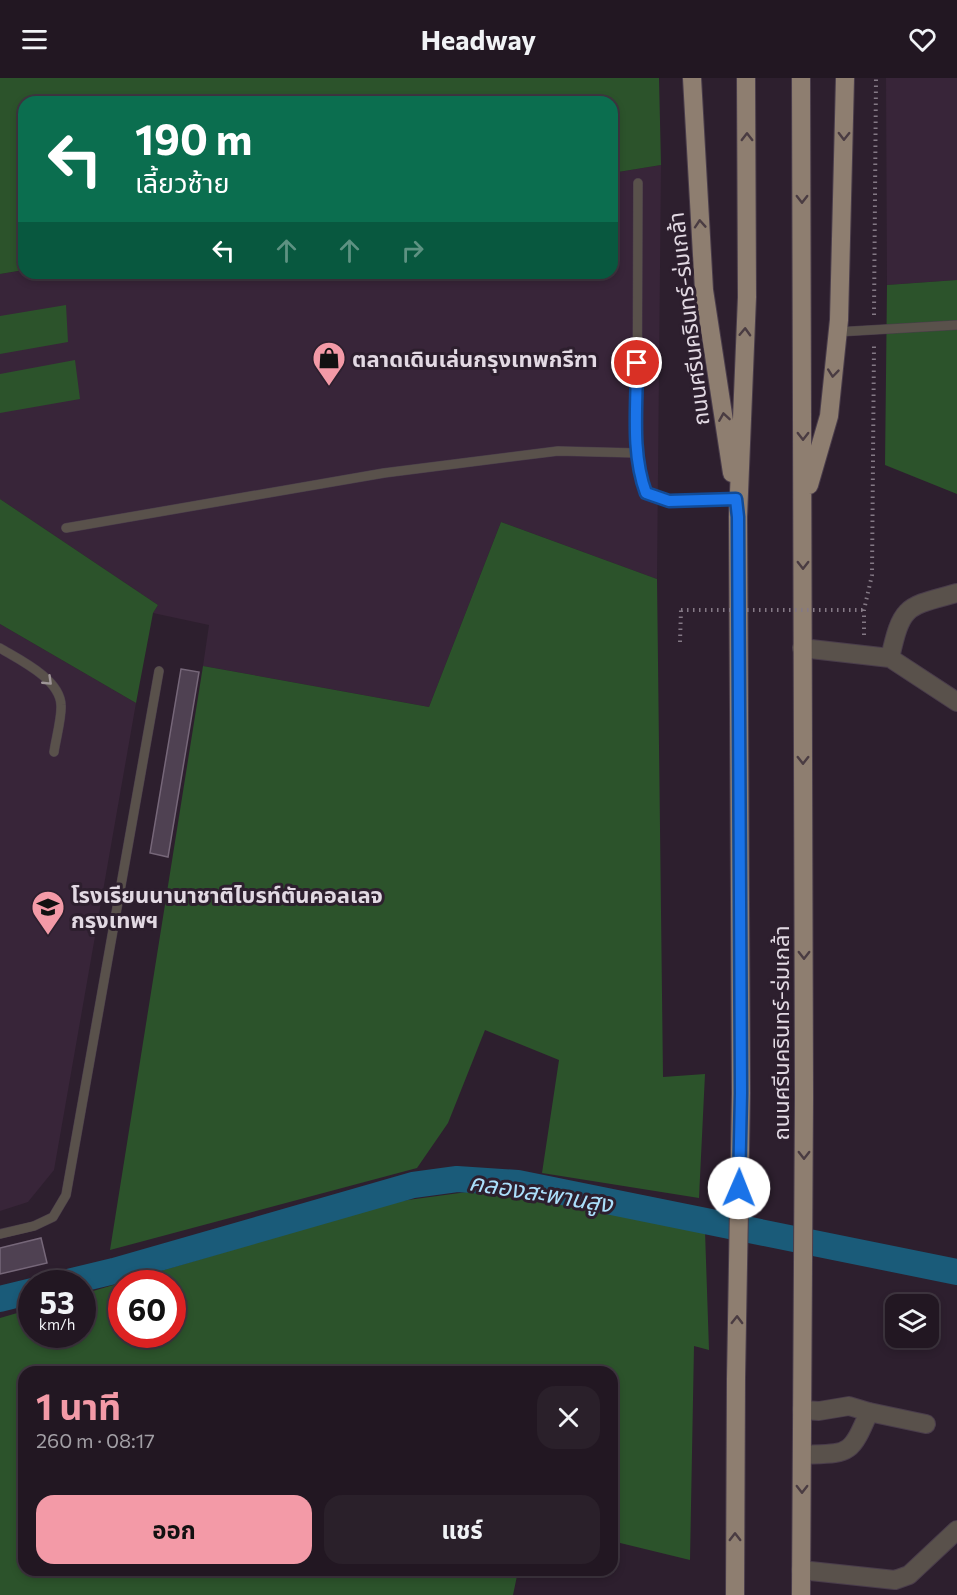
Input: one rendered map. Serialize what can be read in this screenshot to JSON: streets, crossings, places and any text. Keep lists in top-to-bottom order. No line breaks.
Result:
{"streets":{"main road":["ถนนศรีนครินทร์-ร่มเกล้า"]},"water":["คลองสะพานสูง"],"places":{"shop":["ตลาดเดินเล่นกรุงเทพกรีฑา"],"school or university":["โรงเรียนนานาชาติไบรท์ตันคอลเลจ กรุงเทพฯ"]},"page":{"header":"Headway","turn":["190 m","เลี้ยวซ้าย"],"speed":"53 km/h","limit":"60","heading":["1 นาที","260 m · 08:17"],"buttons":["ออก","แชร์"]}}
